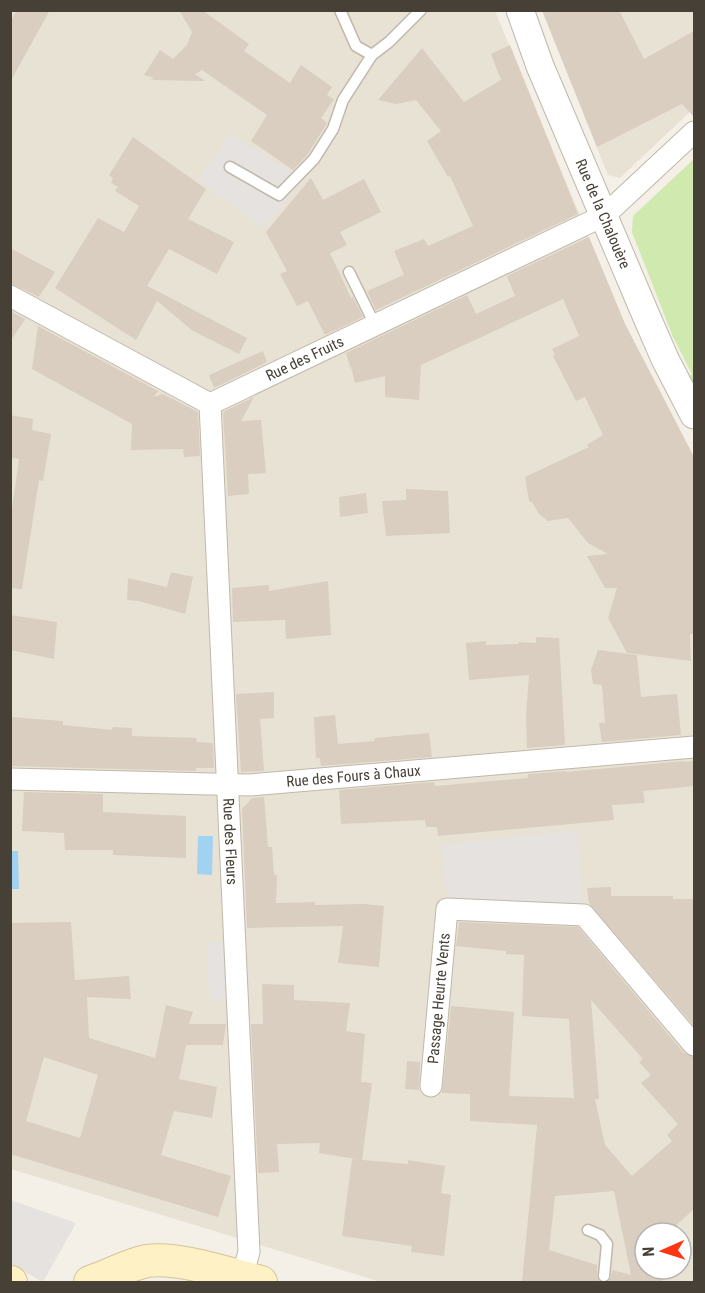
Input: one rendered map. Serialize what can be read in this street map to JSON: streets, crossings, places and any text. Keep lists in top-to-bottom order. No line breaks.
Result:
{"streets":{"street":["Rue de la Chalouère","Rue des Fruits","Rue des Fours à Chaux","Rue des Fleurs","Passage Heurte Vents"]},"crossings":[["Rue de la Chalouère","Rue des Fruits"],["Rue des Fruits","Rue des Fleurs"],["Rue des Fours à Chaux","Rue des Fleurs"]],"north":"left"}
